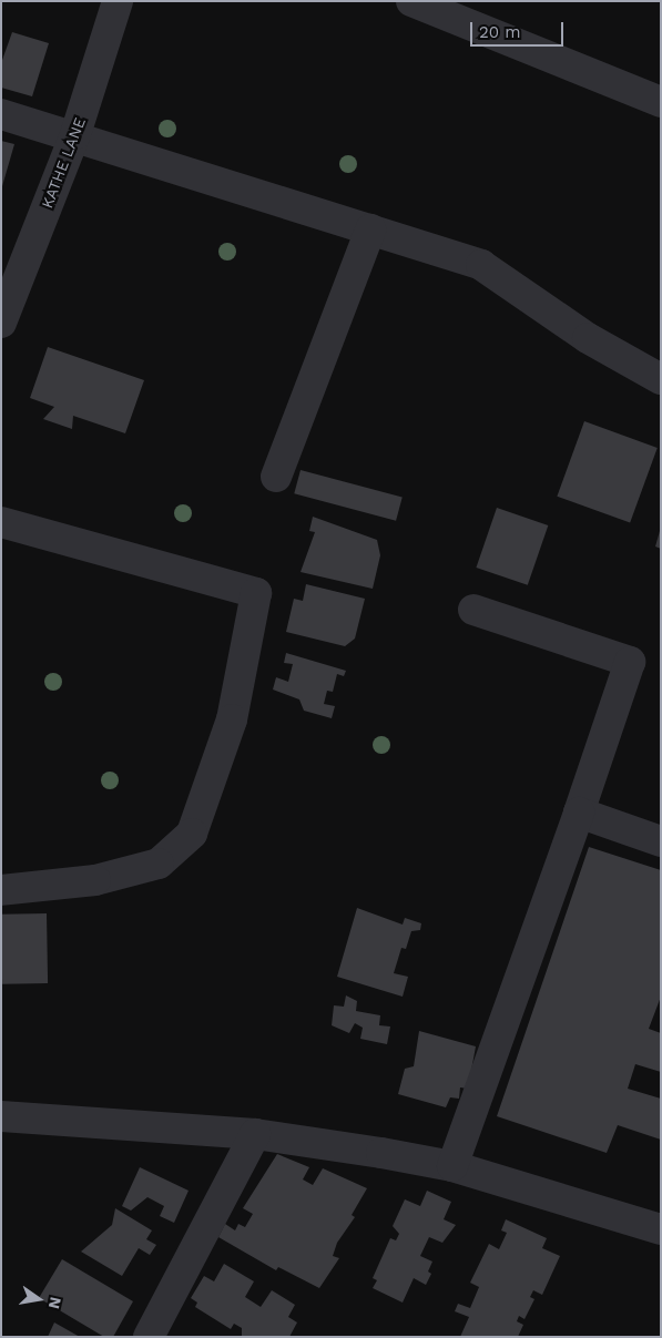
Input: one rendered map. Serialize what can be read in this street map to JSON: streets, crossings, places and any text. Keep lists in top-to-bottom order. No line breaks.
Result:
{"streets":{"street":["KATHE LANE"]},"scale_bar":"20 m","north":"right"}
